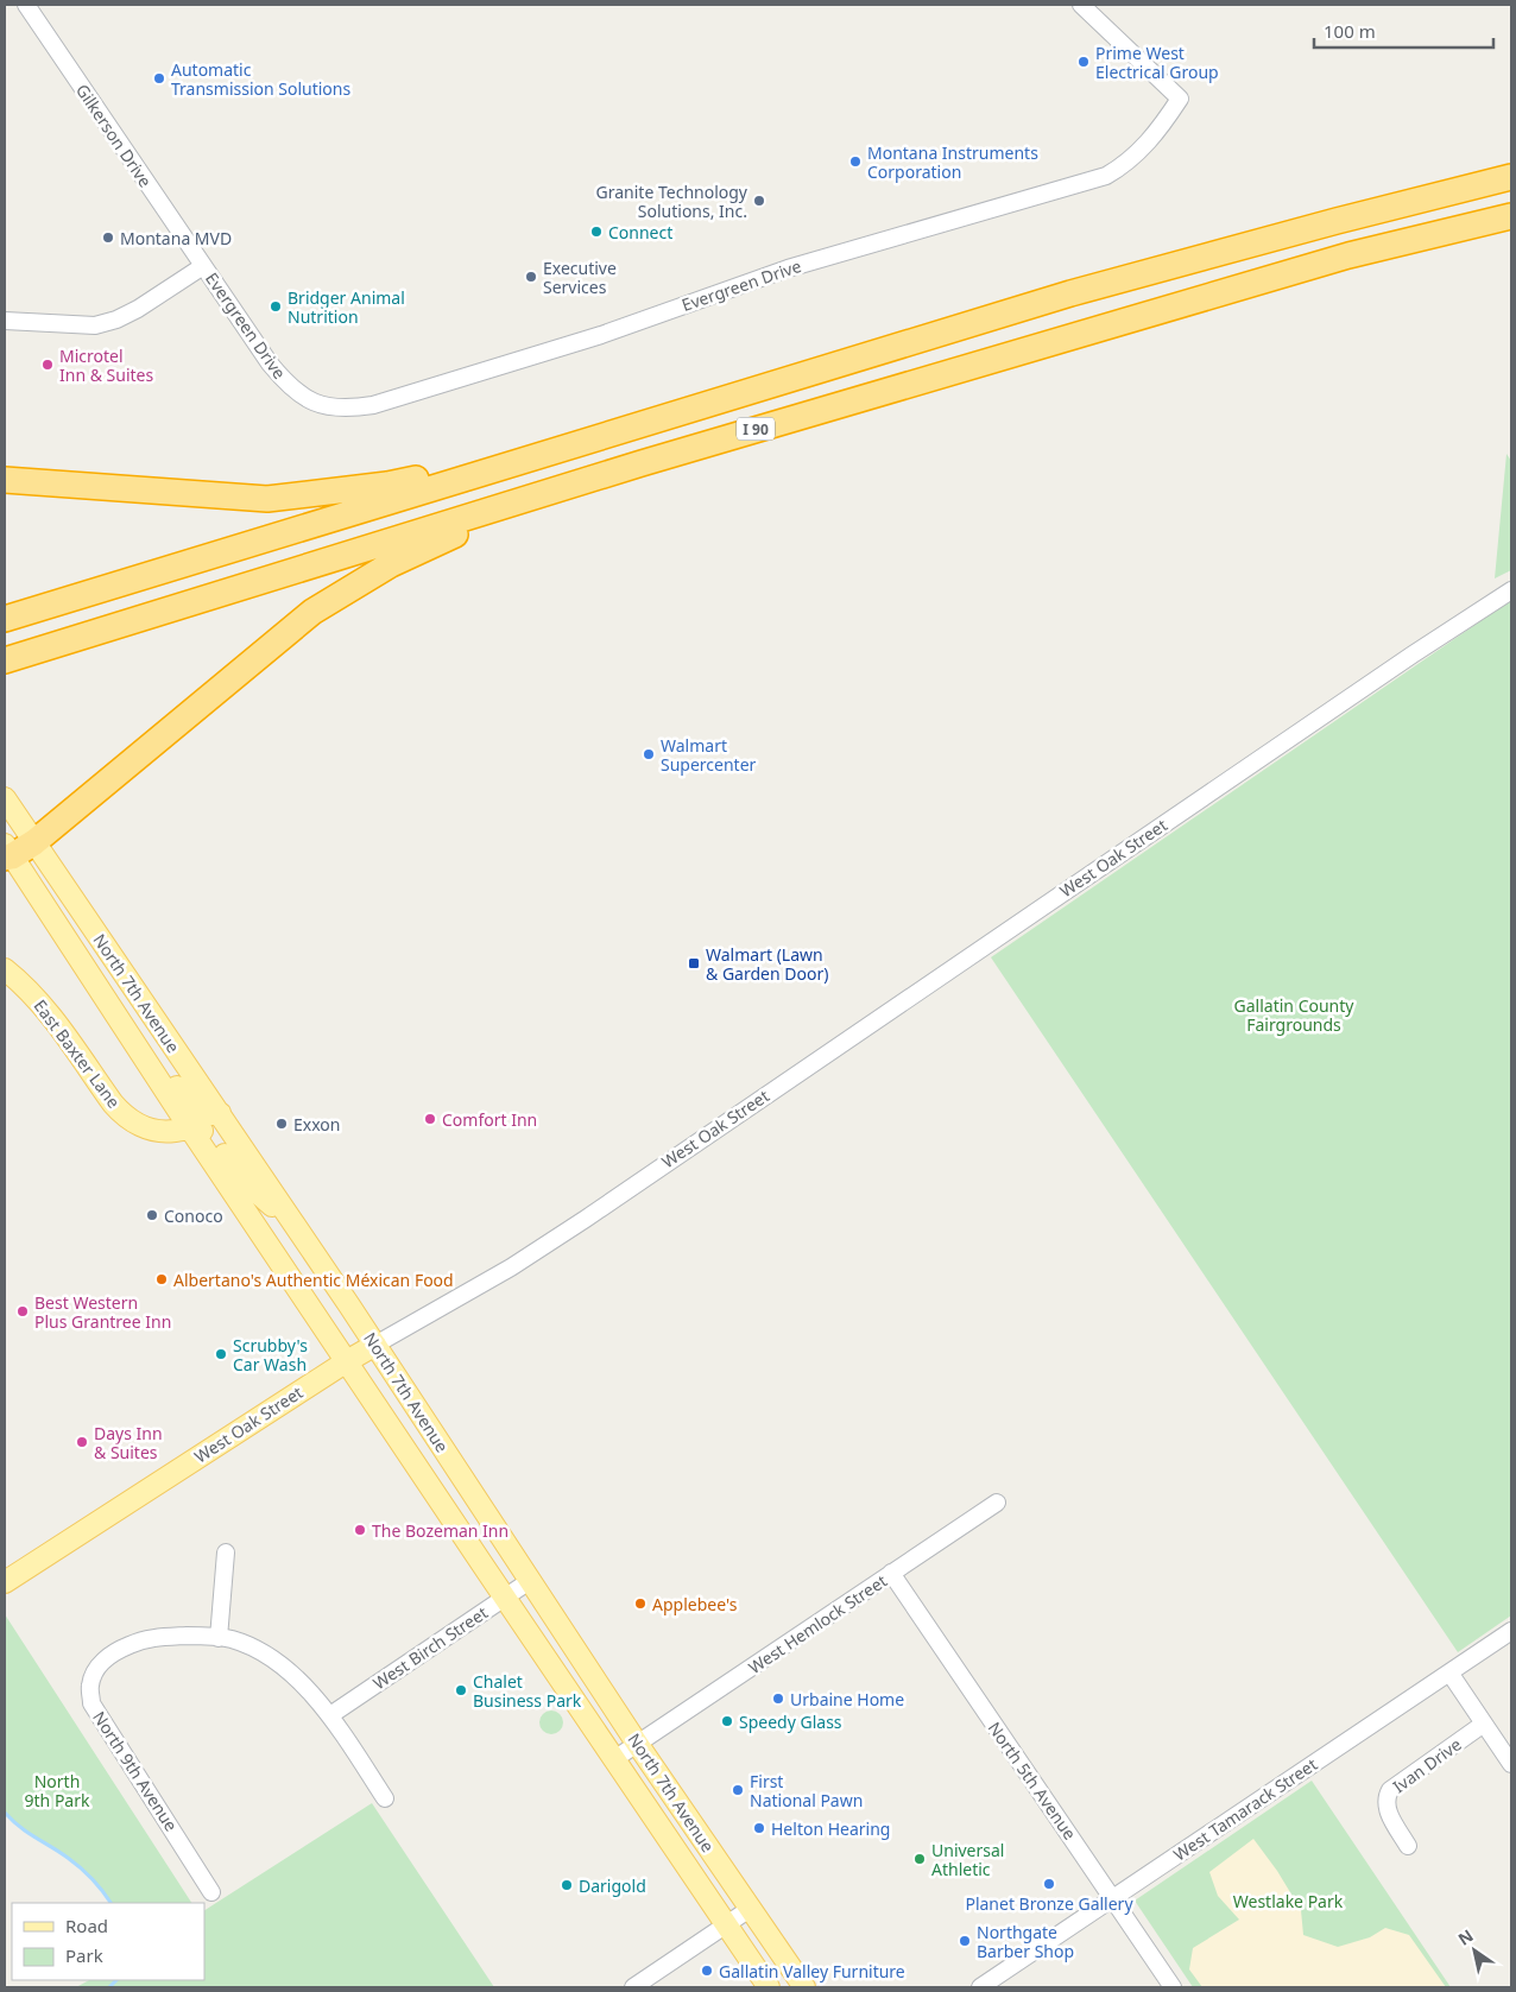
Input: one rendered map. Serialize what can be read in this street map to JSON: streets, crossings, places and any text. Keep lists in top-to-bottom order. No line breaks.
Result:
{"streets":{"highway":["I 90"],"main road":["West Oak Street","North 7th Avenue","East Baxter Lane"],"street":["Gilkerson Drive","Evergreen Drive","West Hemlock Street","West Birch Street","Ivan Drive","North 9th Avenue","North 5th Avenue","West Tamarack Street"]},"crossings":[["Gilkerson Drive","Evergreen Drive"],["West Oak Street","North 7th Avenue"],["North 7th Avenue","East Baxter Lane"],["North 7th Avenue","West Hemlock Street"],["North 7th Avenue","West Birch Street"],["West Hemlock Street","North 5th Avenue"],["West Birch Street","North 9th Avenue"],["North 5th Avenue","West Tamarack Street"]],"parks":["Gallatin County Fairgrounds","North 9th Park","Westlake Park"],"places":{"other":["Prime West Electrical Group","Automatic Transmission Solutions","Montana Instruments Corporation","Granite Technology Solutions, Inc.","Connect","Montana MVD","Executive Services","Bridger Animal Nutrition","Microtel Inn & Suites","Walmart Supercenter","Comfort Inn","Exxon","Conoco","Albertano's Authentic Méxican Food","Best Western Plus Grantree Inn","Scrubby's Car Wash","Days Inn & Suites","The Bozeman Inn","Applebee's","Chalet Business Park","Urbaine Home","Speedy Glass","First National Pawn","Helton Hearing","Universal Athletic","Planet Bronze Gallery","Darigold","Northgate Barber Shop","Gallatin Valley Furniture"],"transit":["Walmart (Lawn & Garden Door)"]},"legend":["Road","Park"],"scale_bar":"100 m","north":"top left"}
